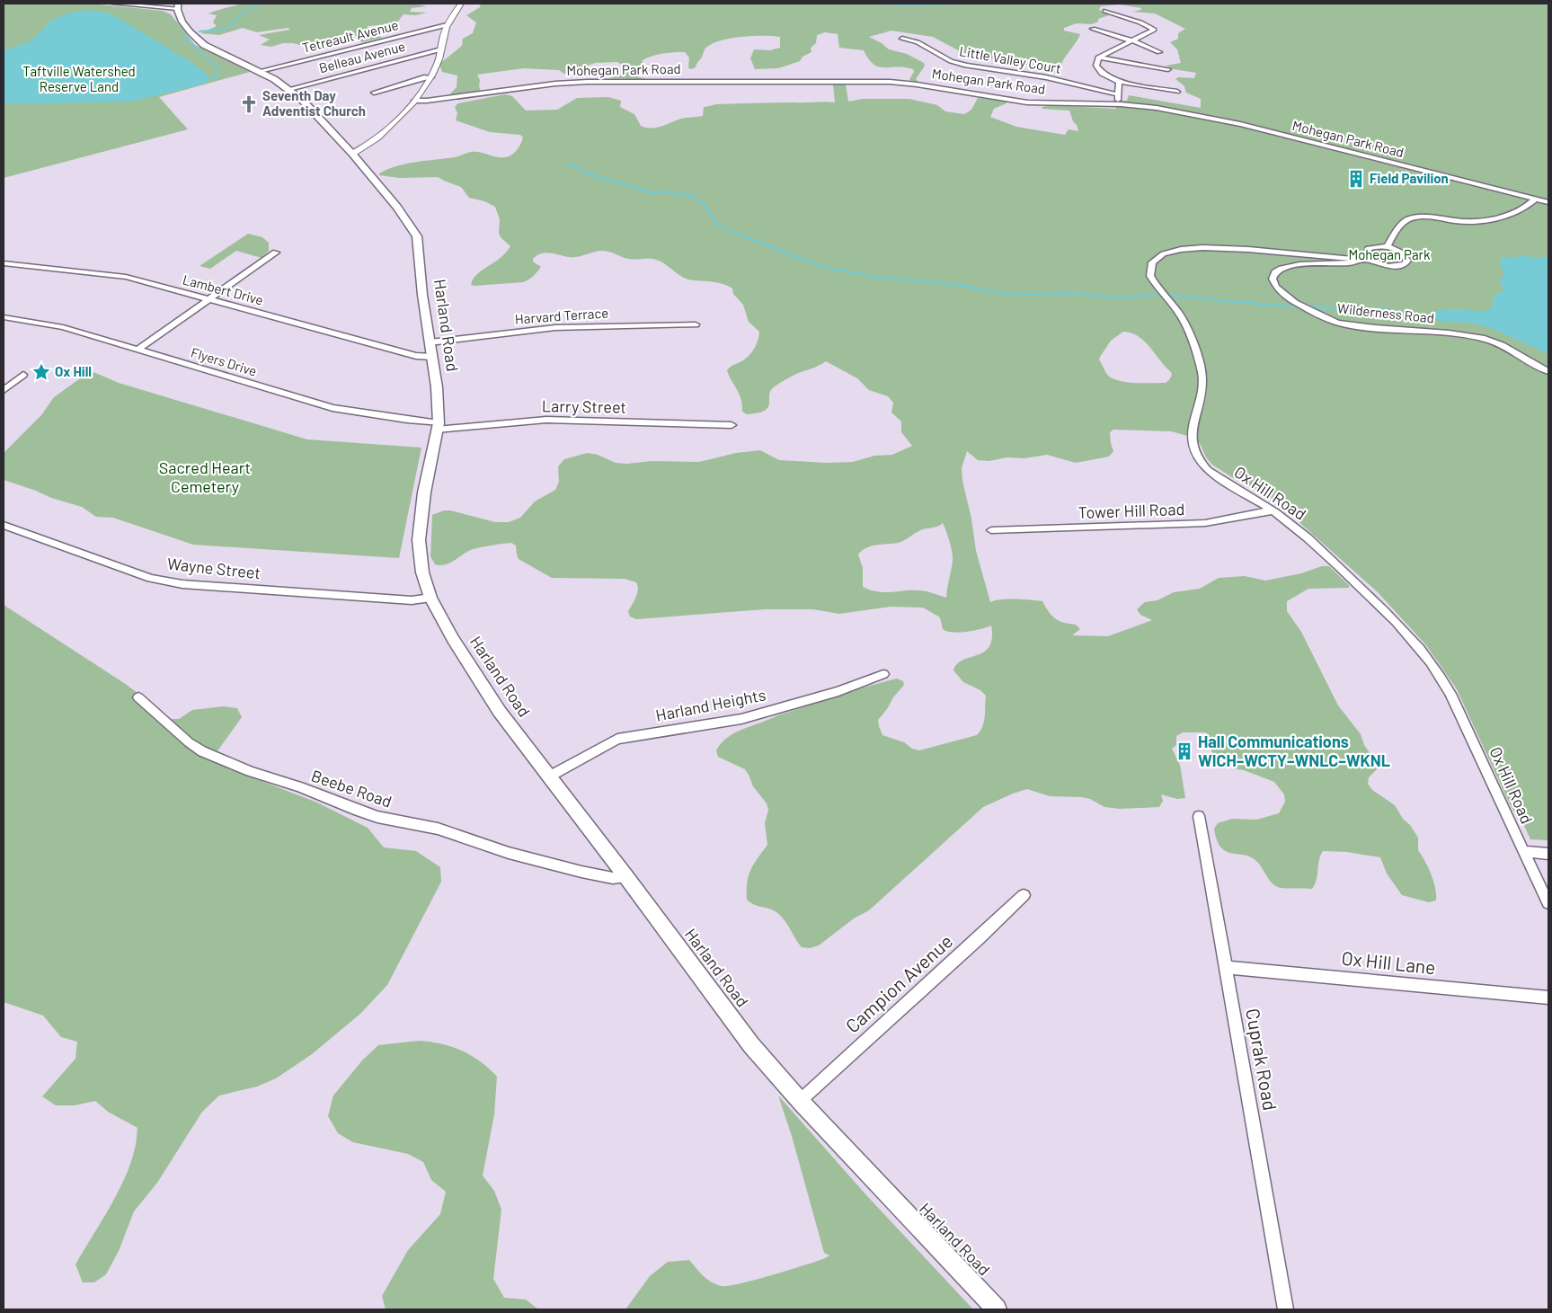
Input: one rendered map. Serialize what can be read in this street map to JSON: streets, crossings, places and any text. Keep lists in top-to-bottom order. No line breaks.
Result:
{"streets":{"main road":["Harland Road"],"street":["Tetreault Avenue","Belleau Avenue","Little Valley Court","Mohegan Park Road","Lambert Drive","Wilderness Road","Harvard Terrace","Flyers Drive","Larry Street","Ox Hill Road","Tower Hill Road","Wayne Street","Harland Heights","Beebe Road","Ox Hill Lane","Campion Avenue","Cuprak Road"]},"crossings":[["Tetreault Avenue","Harland Road"],["Belleau Avenue","Harland Road"],["Lambert Drive","Harvard Terrace"],["Lambert Drive","Harland Road"],["Wilderness Road","Ox Hill Road"],["Harvard Terrace","Harland Road"],["Harland Road","Flyers Drive"],["Harland Road","Larry Street"],["Harland Road","Wayne Street"],["Harland Road","Harland Heights"],["Harland Road","Beebe Road"],["Harland Road","Campion Avenue"],["Flyers Drive","Larry Street"],["Ox Hill Road","Tower Hill Road"],["Ox Hill Lane","Cuprak Road"]],"parks":["Taftville Watershed Reserve Land","Mohegan Park","Sacred Heart Cemetery"],"places":{"church":["Seventh Day Adventist Church"],"building":["Field Pavilion","Hall Communications WICH–WCTY–WNLC–WKNL"],"place":["Ox Hill"]}}
